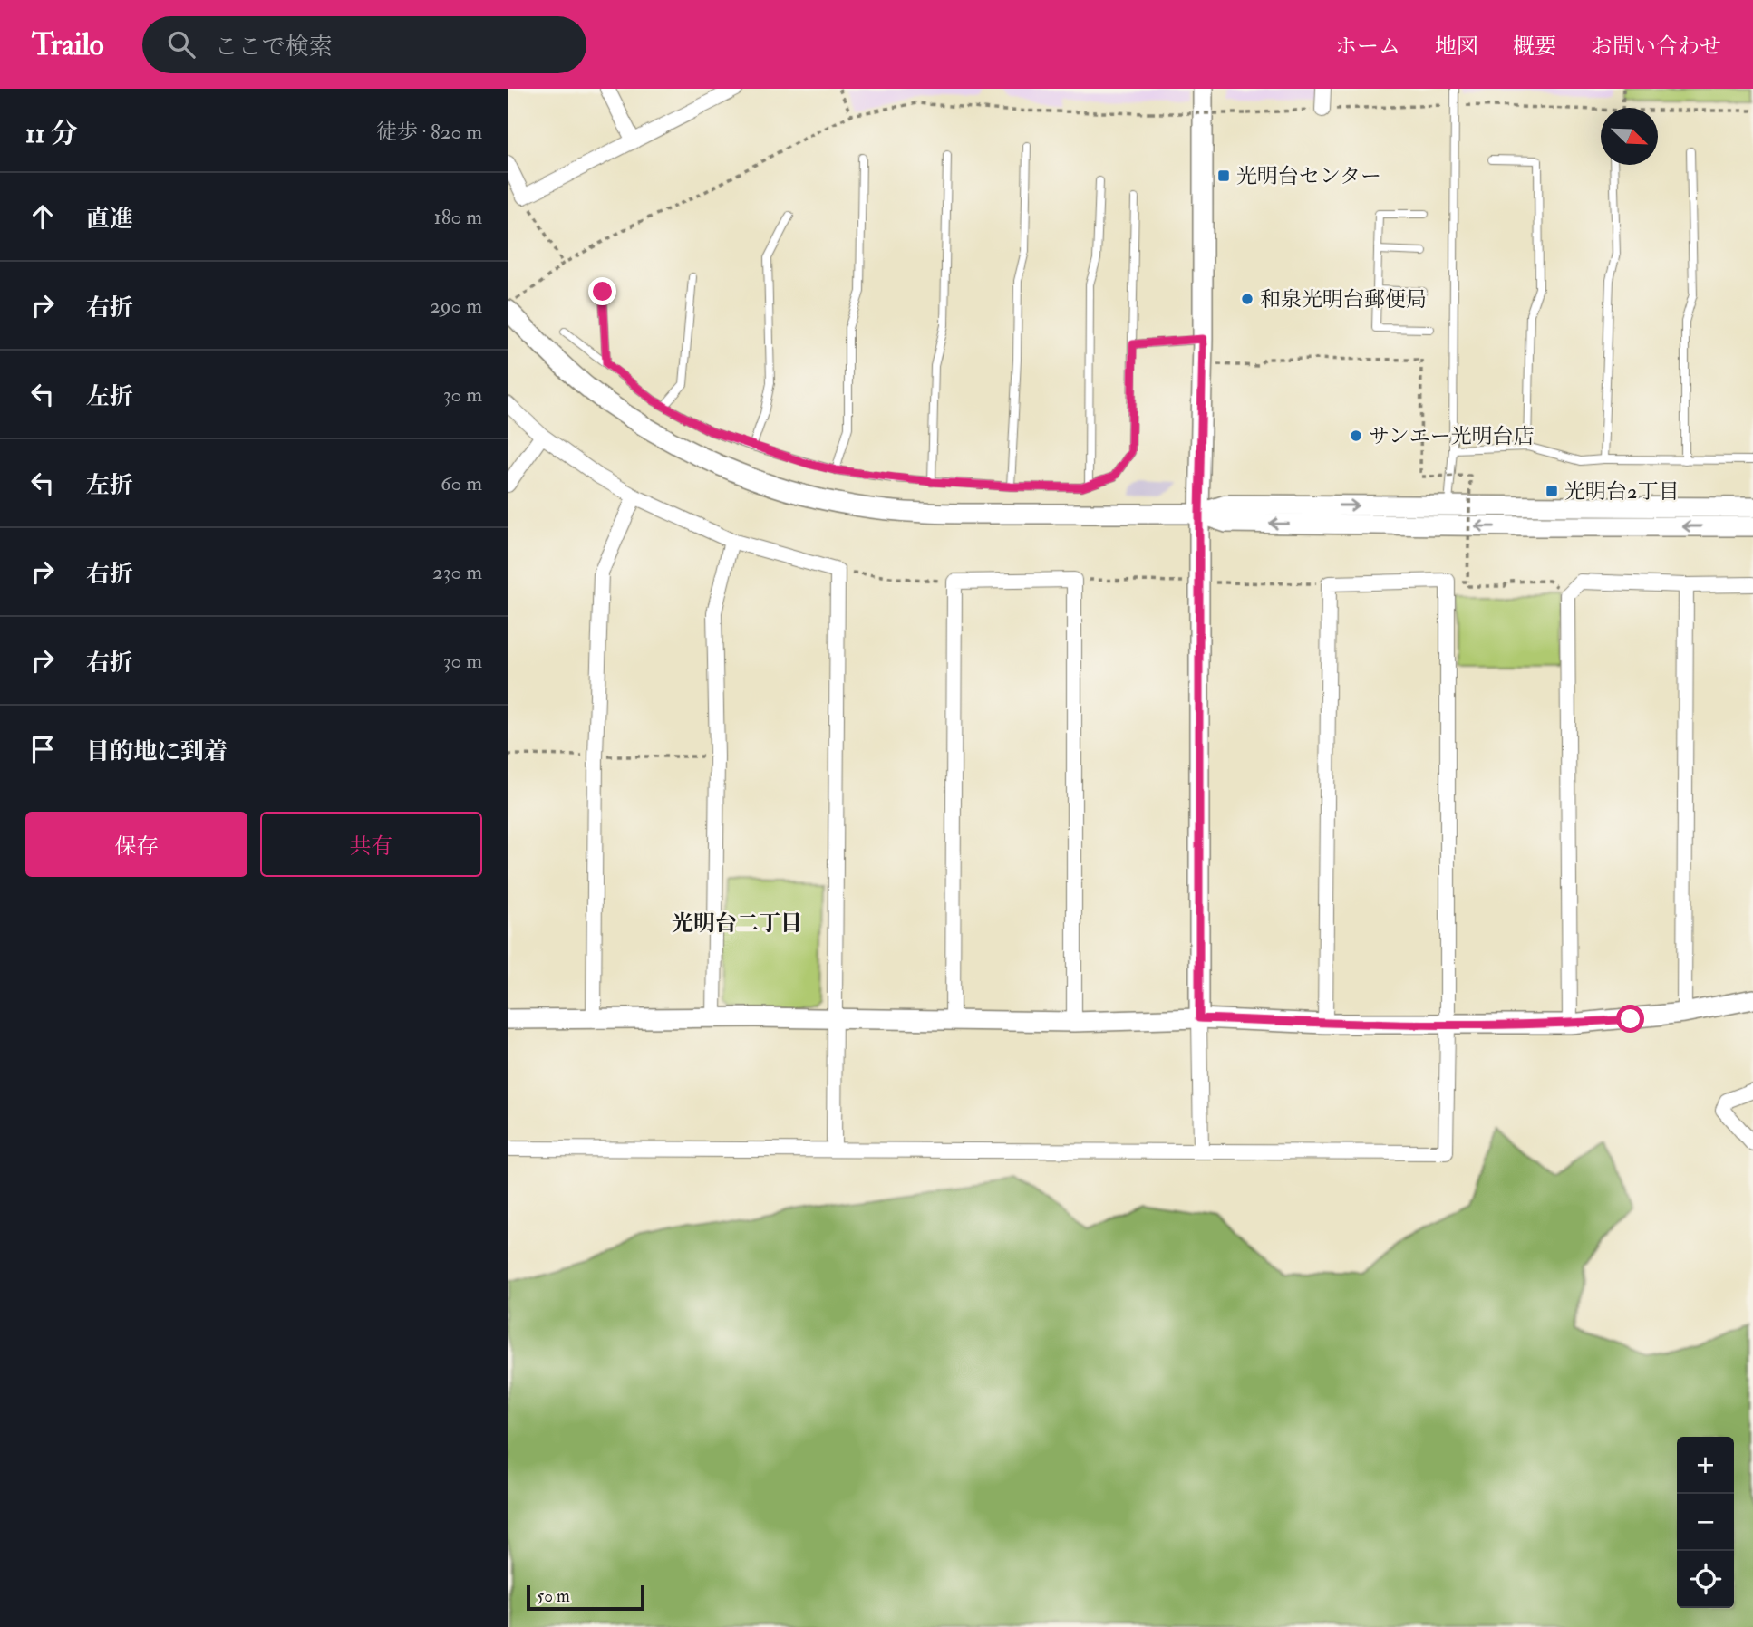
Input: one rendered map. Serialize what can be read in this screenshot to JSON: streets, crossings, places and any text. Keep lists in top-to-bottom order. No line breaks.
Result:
{"districts":["光明台二丁目"],"places":{"transit":["光明台センター","光明台2丁目"],"other":["和泉光明台郵便局","サンエー光明台店"]},"scale_bar":"50 m","north":"bottom right","page":{"header":"Trailo","search":"ここで検索","nav":["ホーム","地図","概要","お問い合わせ"],"heading":["11 分","徒歩 · 820 m"],"list":[["直進","180 m"],["右折","290 m"],["左折","30 m"],["左折","60 m"],["右折","230 m"],["右折","30 m"],"目的地に到着"],"buttons":["保存","共有"],"map_buttons":["+","−"],"scale":"50 m"}}
